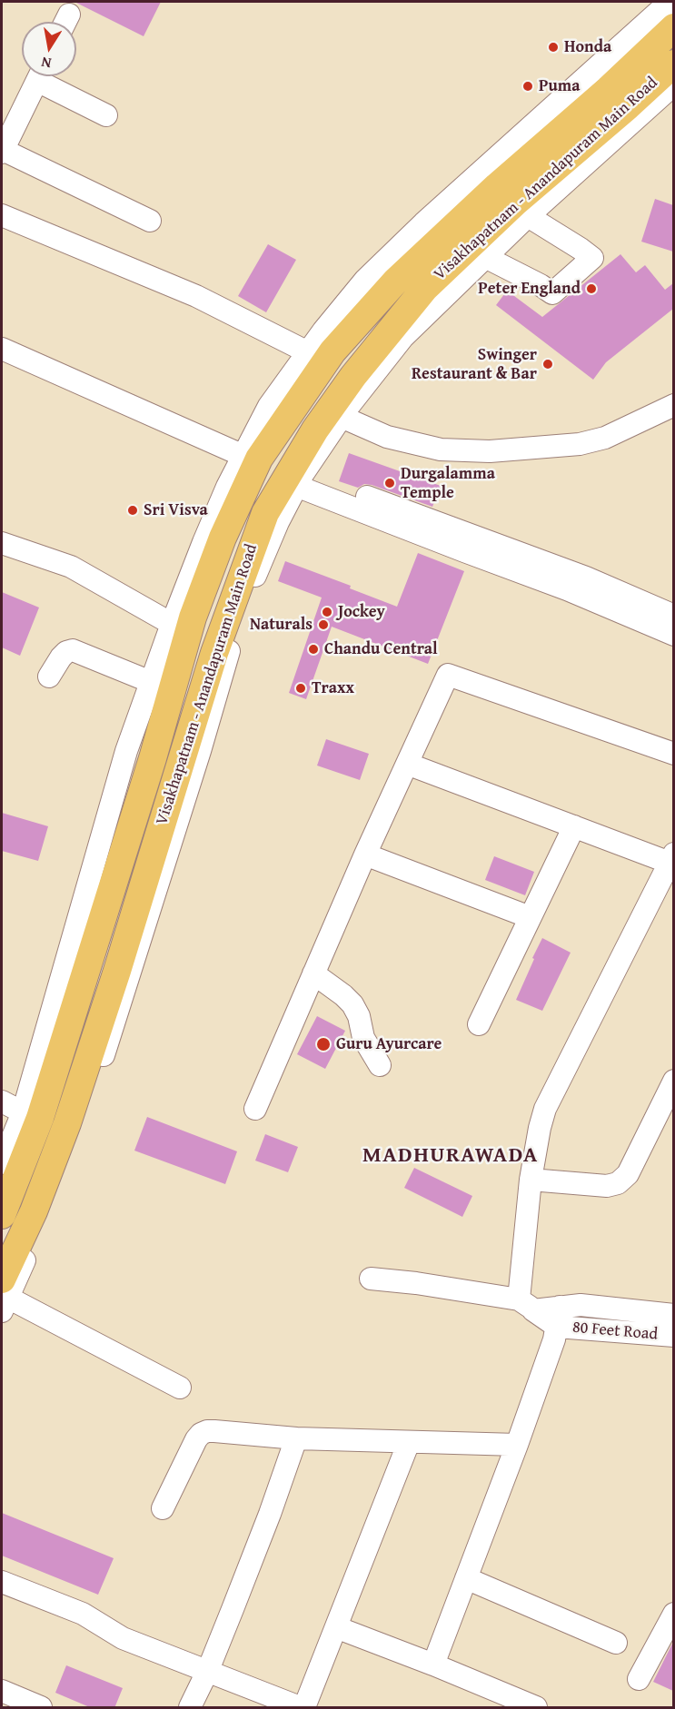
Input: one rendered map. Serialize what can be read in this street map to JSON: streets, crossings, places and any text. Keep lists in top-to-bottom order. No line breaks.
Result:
{"streets":{"main road":["Visakhapatnam - Anandapuram Main Road"],"street":["80 Feet Road"]},"districts":["MADHURAWADA"],"places":["Honda","Puma","Peter England","Swinger Restaurant & Bar","Durgalamma Temple","Sri Visva","Jockey","Naturals","Chandu Central","Traxx","Guru Ayurcare"],"north":"bottom"}
